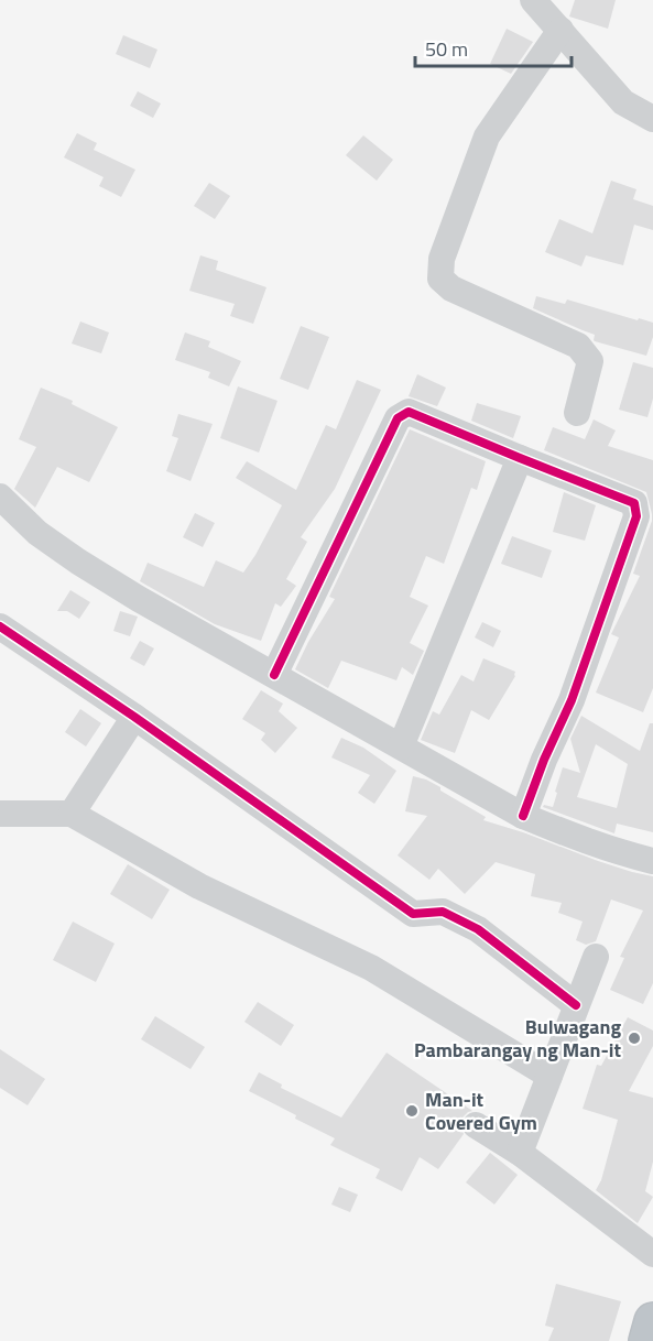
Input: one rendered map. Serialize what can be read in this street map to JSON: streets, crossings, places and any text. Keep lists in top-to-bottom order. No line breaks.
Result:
{"places":["Bulwagang Pambarangay ng Man-it","Man-it Covered Gym"],"scale_bar":"50 m"}
